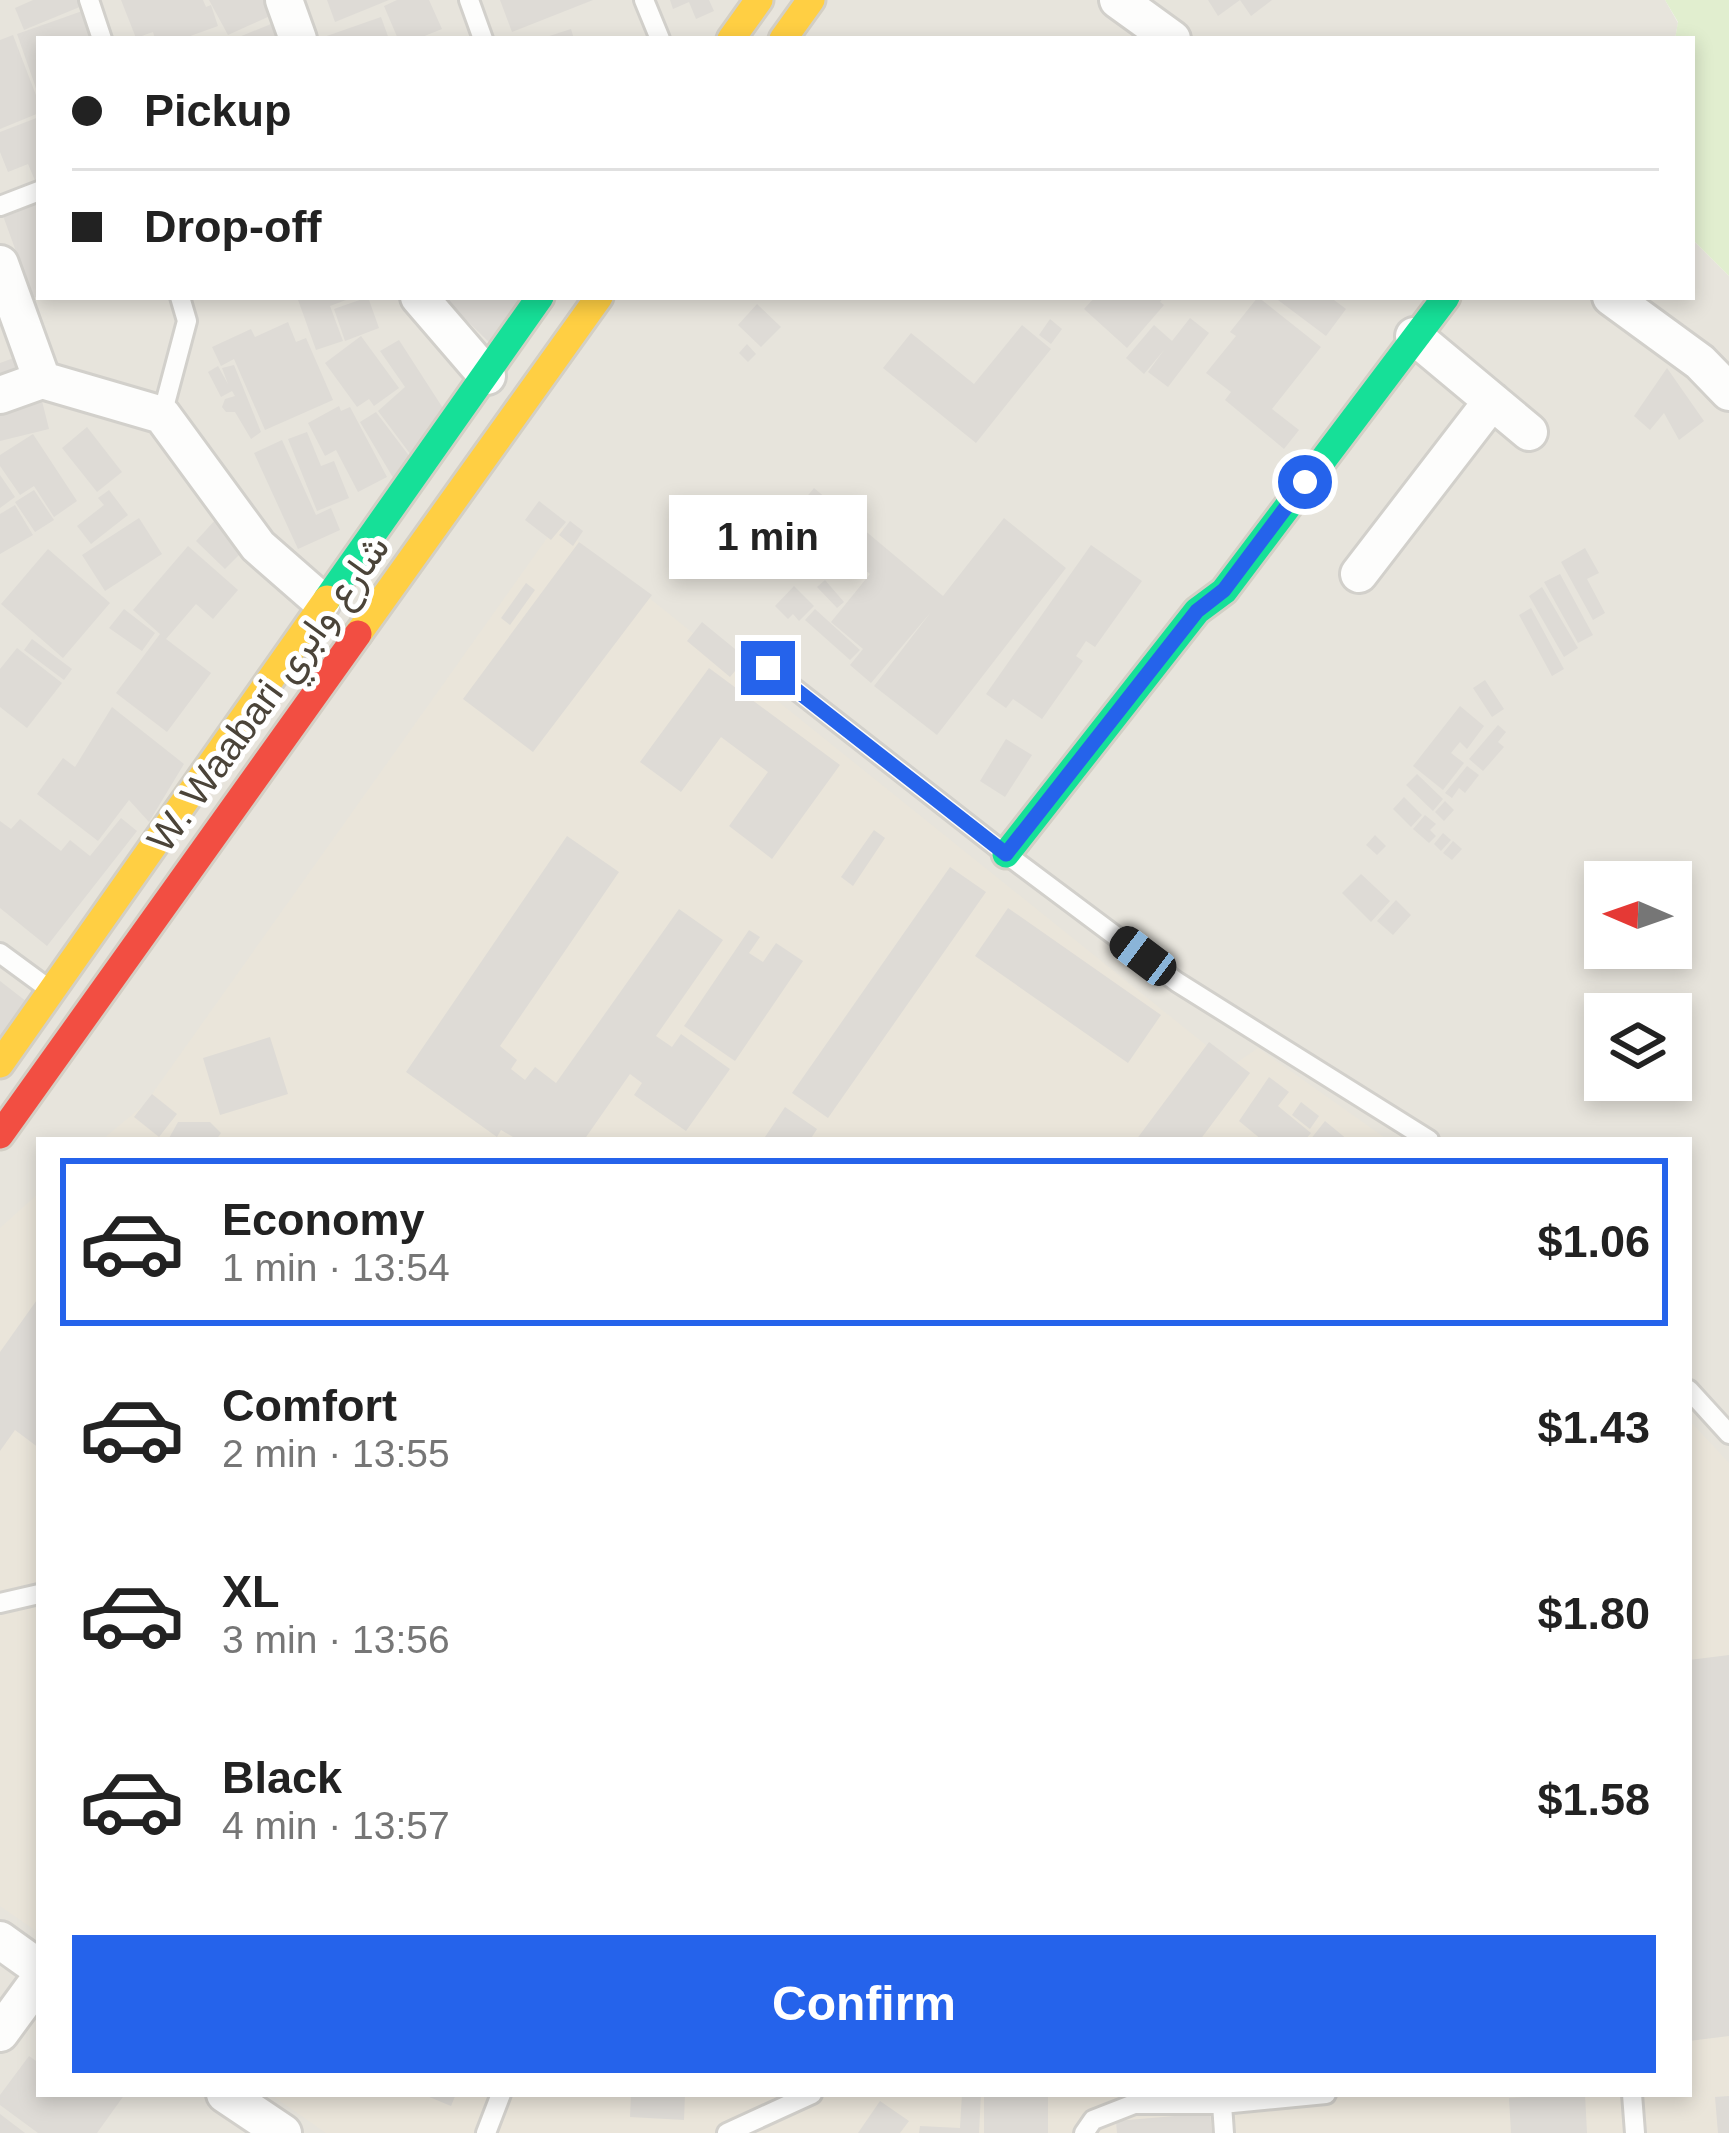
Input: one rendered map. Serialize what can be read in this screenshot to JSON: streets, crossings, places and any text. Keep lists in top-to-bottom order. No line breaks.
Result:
{"streets":{"main road":["W. Waabari شارع وابري"]},"north":"left","page":{"banner":["Pickup","Drop-off"],"bubble":"1 min","list":[{"name":"Economy","note":"1 min · 13:54","value":"$1.06"},{"name":"Comfort","note":"2 min · 13:55","value":"$1.43"},{"name":"XL","note":"3 min · 13:56","value":"$1.80"},{"name":"Black","note":"4 min · 13:57","value":"$1.58"}],"buttons":"Confirm"}}
